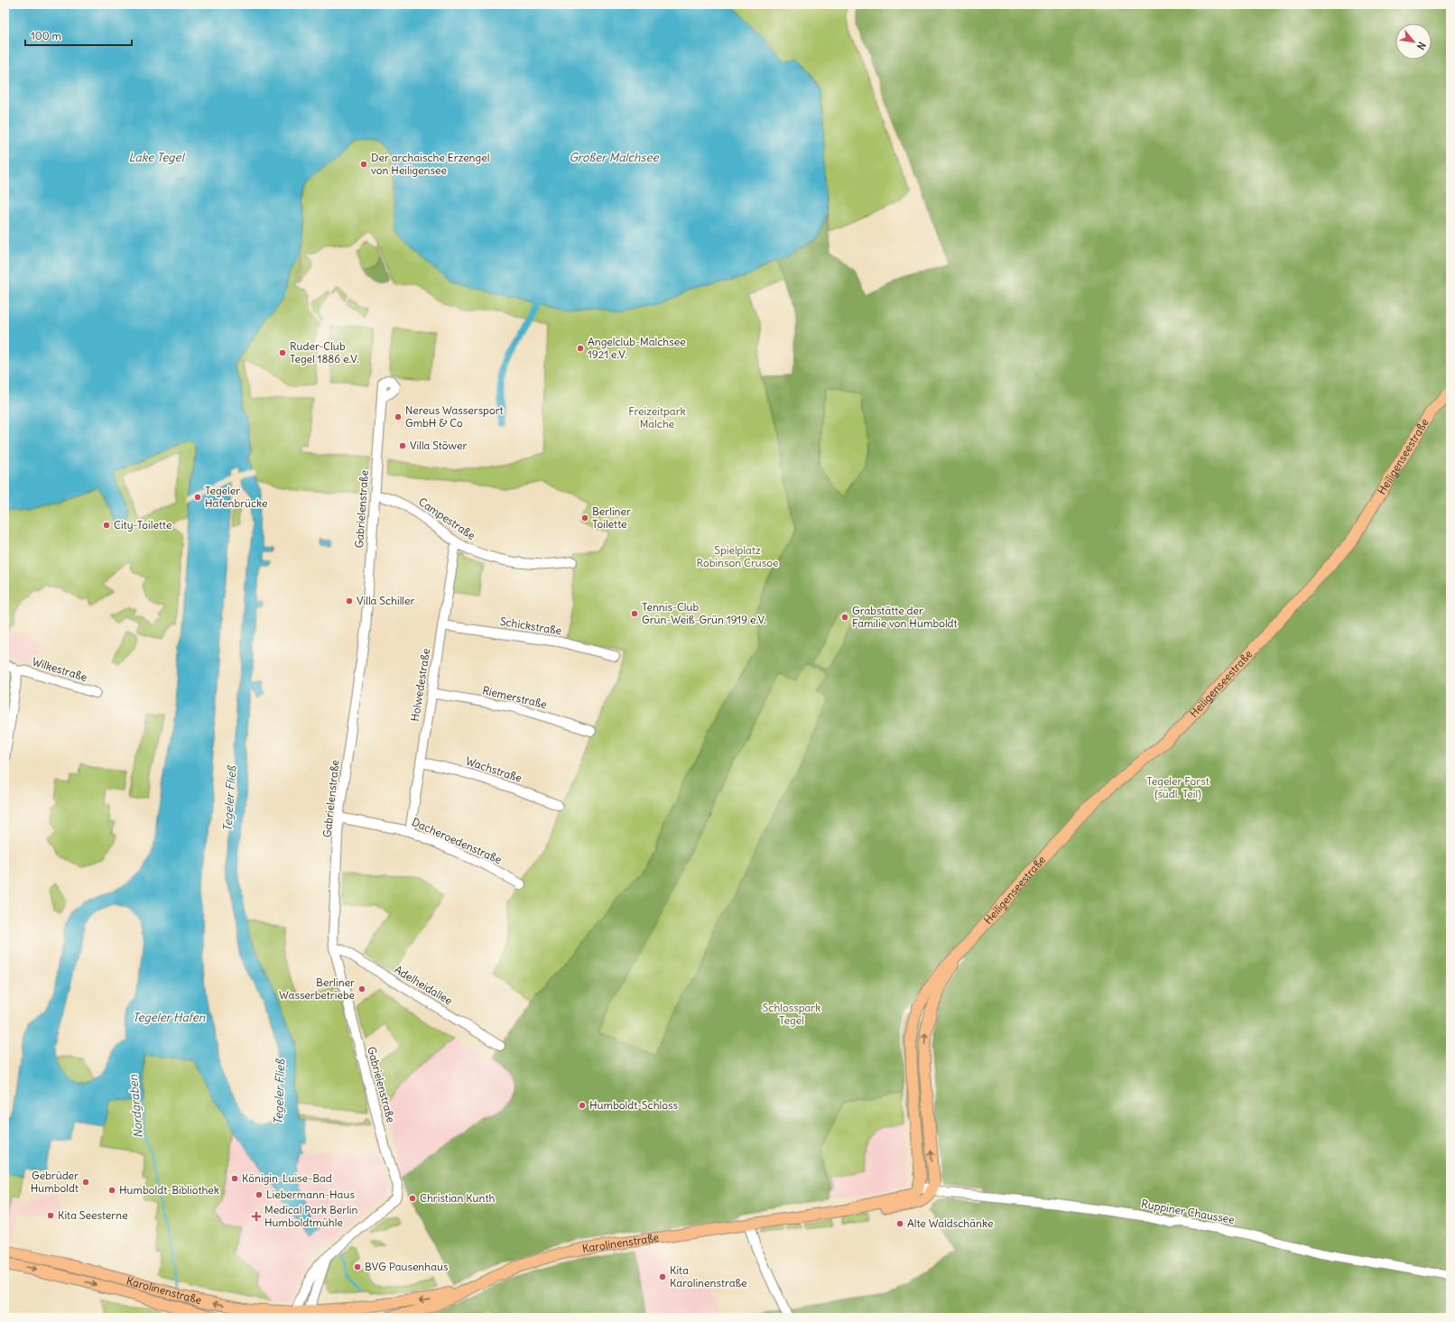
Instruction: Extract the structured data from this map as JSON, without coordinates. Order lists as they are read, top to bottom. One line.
{"streets":{"main road":["Heiligenseestraße","Karolinenstraße"],"street":["Gabrielenstraße","Campestraße","Schickstraße","Wilkestraße","Holwedestraße","Riemerstraße","Wachstraße","Dacheroedenstraße","Adelheidallee","Ruppiner Chaussee"]},"crossings":[["Heiligenseestraße","Ruppiner Chaussee"],["Heiligenseestraße","Karolinenstraße"],["Gabrielenstraße","Campestraße"],["Gabrielenstraße","Dacheroedenstraße"],["Gabrielenstraße","Adelheidallee"],["Campestraße","Holwedestraße"],["Schickstraße","Holwedestraße"],["Holwedestraße","Riemerstraße"],["Holwedestraße","Wachstraße"],["Holwedestraße","Dacheroedenstraße"],["Ruppiner Chaussee","Karolinenstraße"]],"water":["Lake Tegel","Großer Malchsee","Tegeler Fließ","Tegeler Hafen","Nordgraben"],"parks":["Freizeitpark Malche","Spielplatz Robinson Crusoe","Tegeler Forst (südl. Teil)","Schlosspark Tegel"],"places":{"other":["Der archaische Erzengel von Heiligensee","Angelclub-Malchsee 1921 e.V.","Ruder-Club Tegel 1886 e.V.","Nereus Wassersport GmbH & Co","Villa Stöwer","Tegeler Hafenbrücke","Berliner Toilette","City-Toilette","Villa Schiller","Tennis-Club Grün-Weiß-Grün 1919 e.V.","Grabstätte der Familie von Humboldt","Berliner Wasserbetriebe","Humboldt-Schloss","Königin-Luise-Bad","Gebrüder Humboldt","Humboldt-Bibliothek","Liebermann-Haus","Christian Kunth","Kita Seesterne","Alte Waldschänke","BVG Pausenhaus","Kita Karolinenstraße"],"health":["Medical Park Berlin Humboldtmühle"]},"scale_bar":"100 m","north":"bottom right"}
